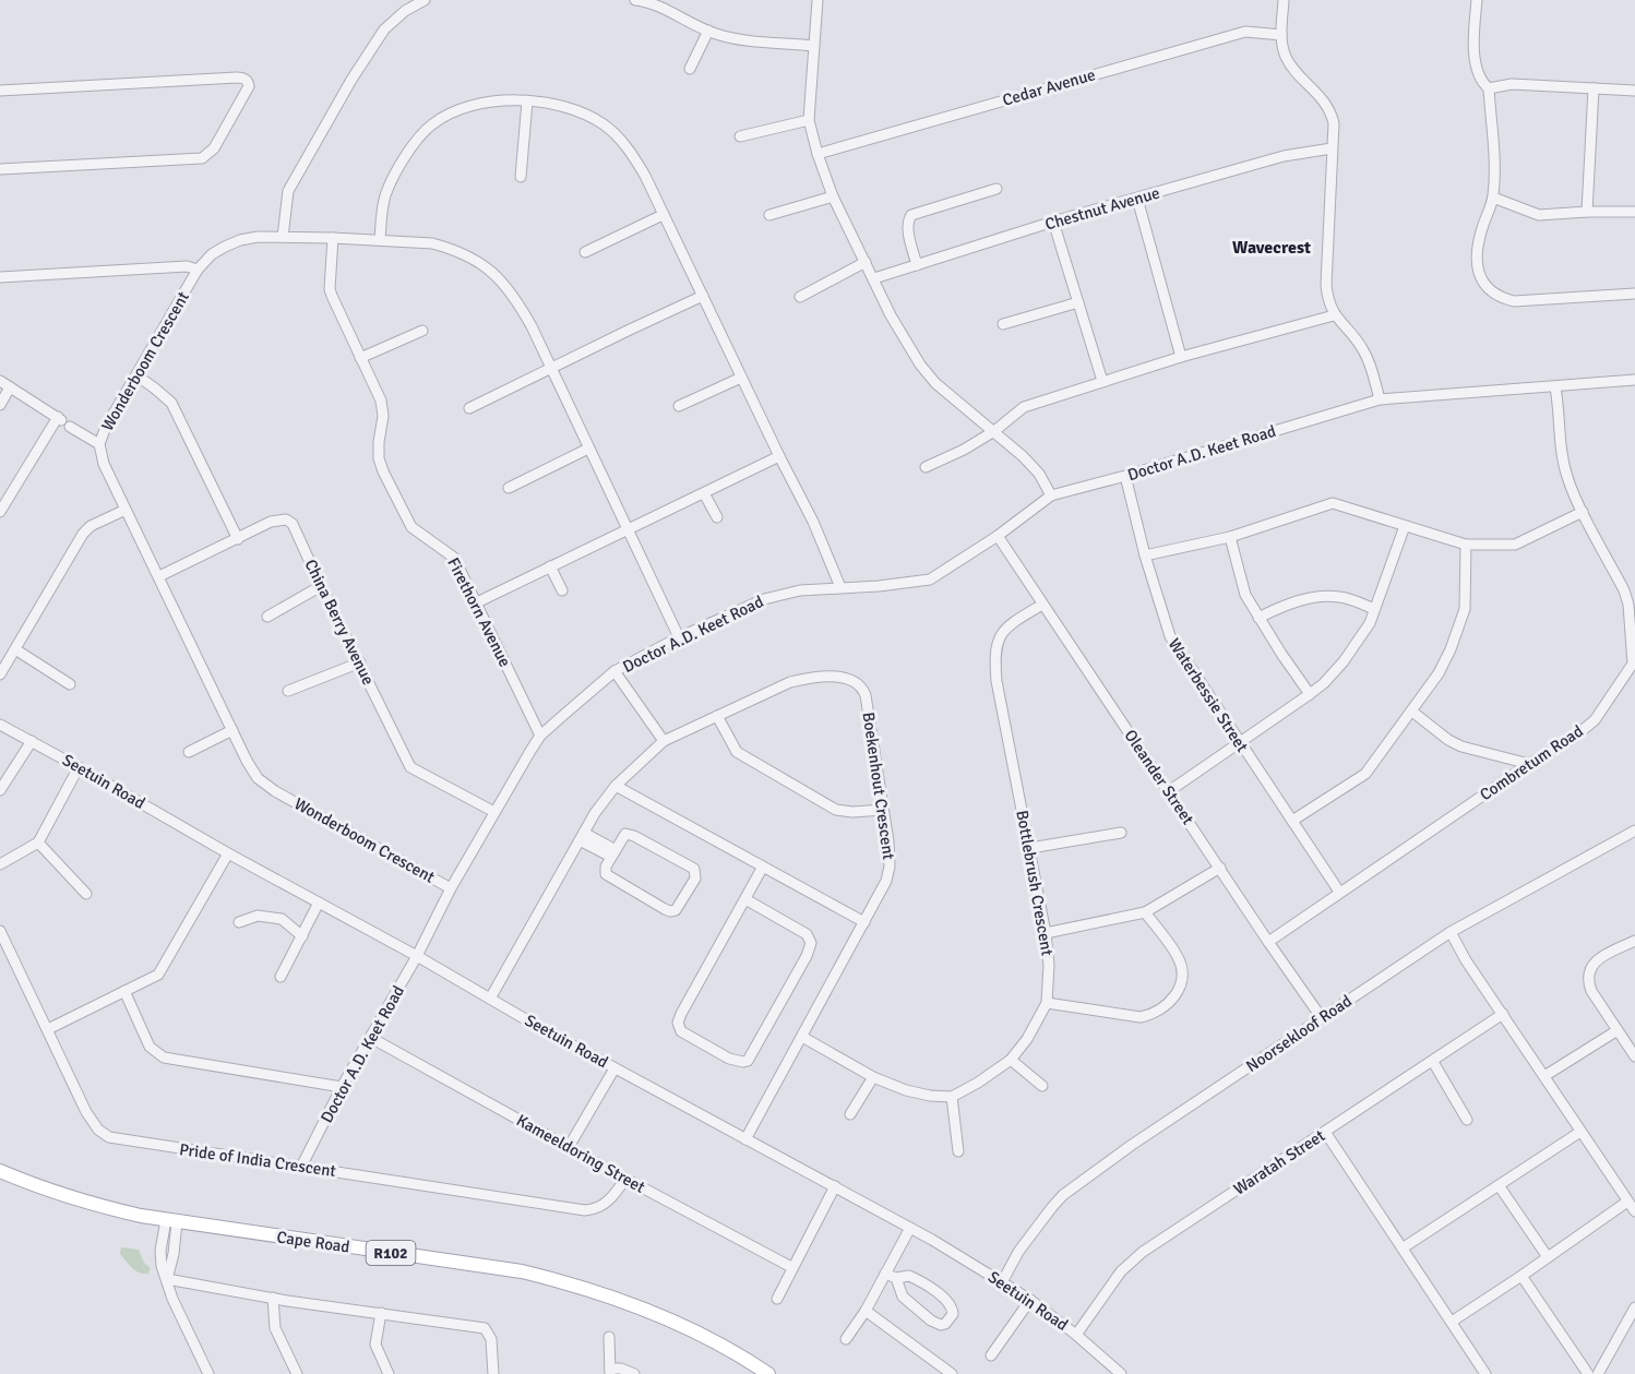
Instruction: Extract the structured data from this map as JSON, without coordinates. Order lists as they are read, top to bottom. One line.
{"streets":{"main road":["Cape Road","R102"],"street":["Cedar Avenue","Chestnut Avenue","Wonderboom Crescent","Doctor A.D. Keet Road","Firethorn Avenue","China Berry Avenue","Waterbessie Street","Combretum Road","Oleander Street","Seetuin Road","Boekenhout Crescent","Bottlebrush Crescent","Noorsekloof Road","Kameeldoring Street","Pride of India Crescent","Waratah Street"]},"crossings":[["Wonderboom Crescent","Doctor A.D. Keet Road"],["Wonderboom Crescent","Firethorn Avenue"],["Wonderboom Crescent","China Berry Avenue"],["Doctor A.D. Keet Road","Firethorn Avenue"],["Doctor A.D. Keet Road","China Berry Avenue"],["Doctor A.D. Keet Road","Waterbessie Street"],["Doctor A.D. Keet Road","Combretum Road"],["Doctor A.D. Keet Road","Oleander Street"],["Doctor A.D. Keet Road","Seetuin Road"],["Doctor A.D. Keet Road","Kameeldoring Street"],["Doctor A.D. Keet Road","Pride of India Crescent"],["Waterbessie Street","Combretum Road"],["Combretum Road","Oleander Street"],["Oleander Street","Bottlebrush Crescent"],["Oleander Street","Noorsekloof Road"],["Seetuin Road","Boekenhout Crescent"],["Seetuin Road","Noorsekloof Road"],["Seetuin Road","Waratah Street"],["Kameeldoring Street","Pride of India Crescent"]],"districts":["Wavecrest"]}
